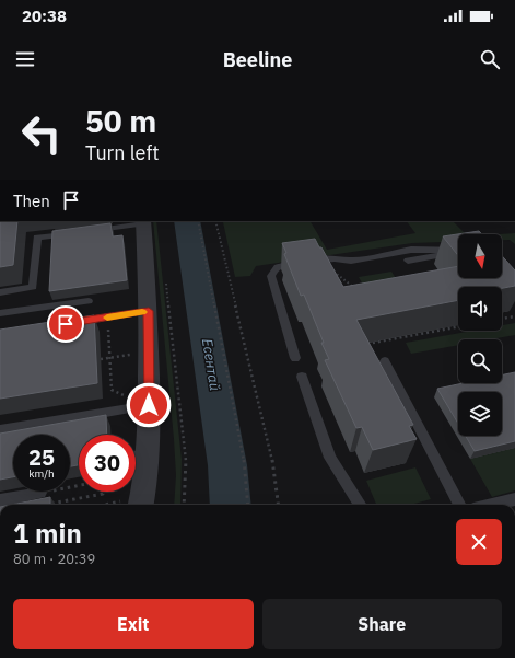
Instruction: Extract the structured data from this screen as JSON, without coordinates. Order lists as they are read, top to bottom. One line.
{"water":["Есентай"],"north":"bottom","page":{"status":"20:38","header":"Beeline","turn":["50 m","Turn left"],"then":"Then","speed":"25 km/h","limit":"30","heading":["1 min","80 m · 20:39"],"buttons":["Exit","Share"]}}
